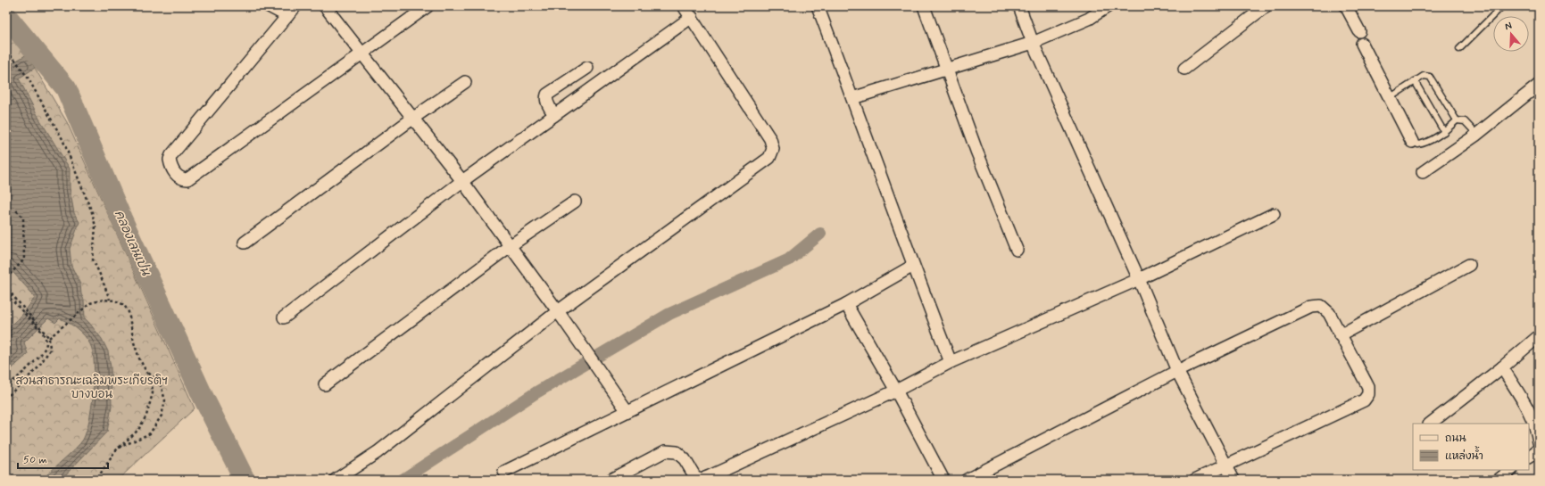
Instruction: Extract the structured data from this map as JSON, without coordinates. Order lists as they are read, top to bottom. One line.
{"water":["คลองเลนเปน"],"parks":["สวนสาธารณะเฉลิมพระเกียรติฯ บางบอน"],"legend":["ถนน","แหล่งน้ำ"],"scale_bar":"50 m","north":"top"}
